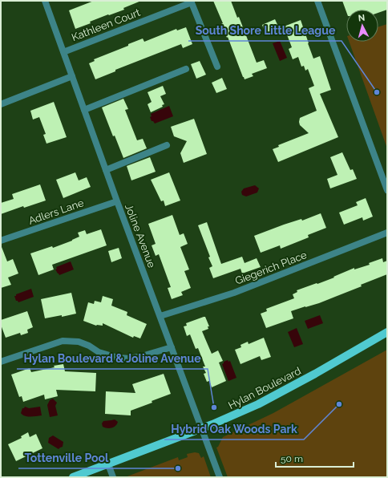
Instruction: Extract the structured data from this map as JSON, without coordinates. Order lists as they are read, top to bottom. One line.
{"streets":{"main road":["Hylan Boulevard"],"street":["Kathleen Court","Adlers Lane","Joline Avenue","Giegerich Place"]},"crossings":[["Kathleen Court","Joline Avenue"],["Adlers Lane","Joline Avenue"],["Joline Avenue","Giegerich Place"],["Joline Avenue","Hylan Boulevard"]],"places":["South Shore Little League","Hybrid Oak Woods Park","Hylan Boulevard & Joline Avenue","Tottenville Pool"],"scale_bar":"50 m","north":"top"}
